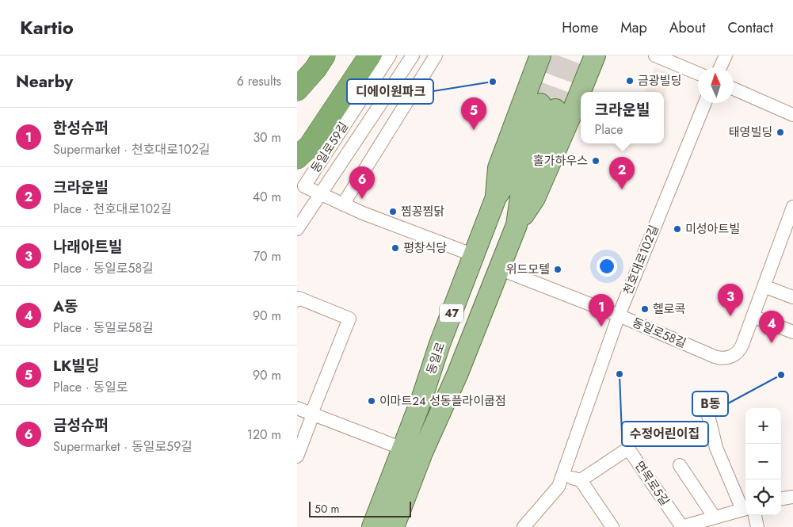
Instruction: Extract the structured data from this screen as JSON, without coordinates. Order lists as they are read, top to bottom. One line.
{"streets":{"main road":["47","동일로"],"street":["동일로59길","천호대로102길","동일로58길","면목로5길"]},"crossings":[["동일로59길","동일로"],["천호대로102길","동일로58길"],["동일로58길","동일로"]],"places":["금광빌딩","디에이원파크","태영빌딩","홀가하우스","찜꽁찜닭","미성아트빌","평창식당","위드모텔","헬로콕","수정어린이집","B동","이마트24 성동플라이쿱점"],"scale_bar":"50 m","north":"top","page":{"header":"Kartio","nav":["Home","Map","About","Contact"],"heading":["Nearby","6 results"],"popup":["크라운빌","Place"],"pins":["5","2","6","3","1","4"],"list":[{"mark":"1","name":"한성슈퍼","note":"Supermarket · 천호대로102길","value":"30 m"},{"mark":"2","name":"크라운빌","note":"Place · 천호대로102길","value":"40 m"},{"mark":"3","name":"나래아트빌","note":"Place · 동일로58길","value":"70 m"},{"mark":"4","name":"A동","note":"Place · 동일로58길","value":"90 m"},{"mark":"5","name":"LK빌딩","note":"Place · 동일로","value":"90 m"},{"mark":"6","name":"금성슈퍼","note":"Supermarket · 동일로59길","value":"120 m"}],"map_buttons":["+","−"],"scale":"50 m"}}
